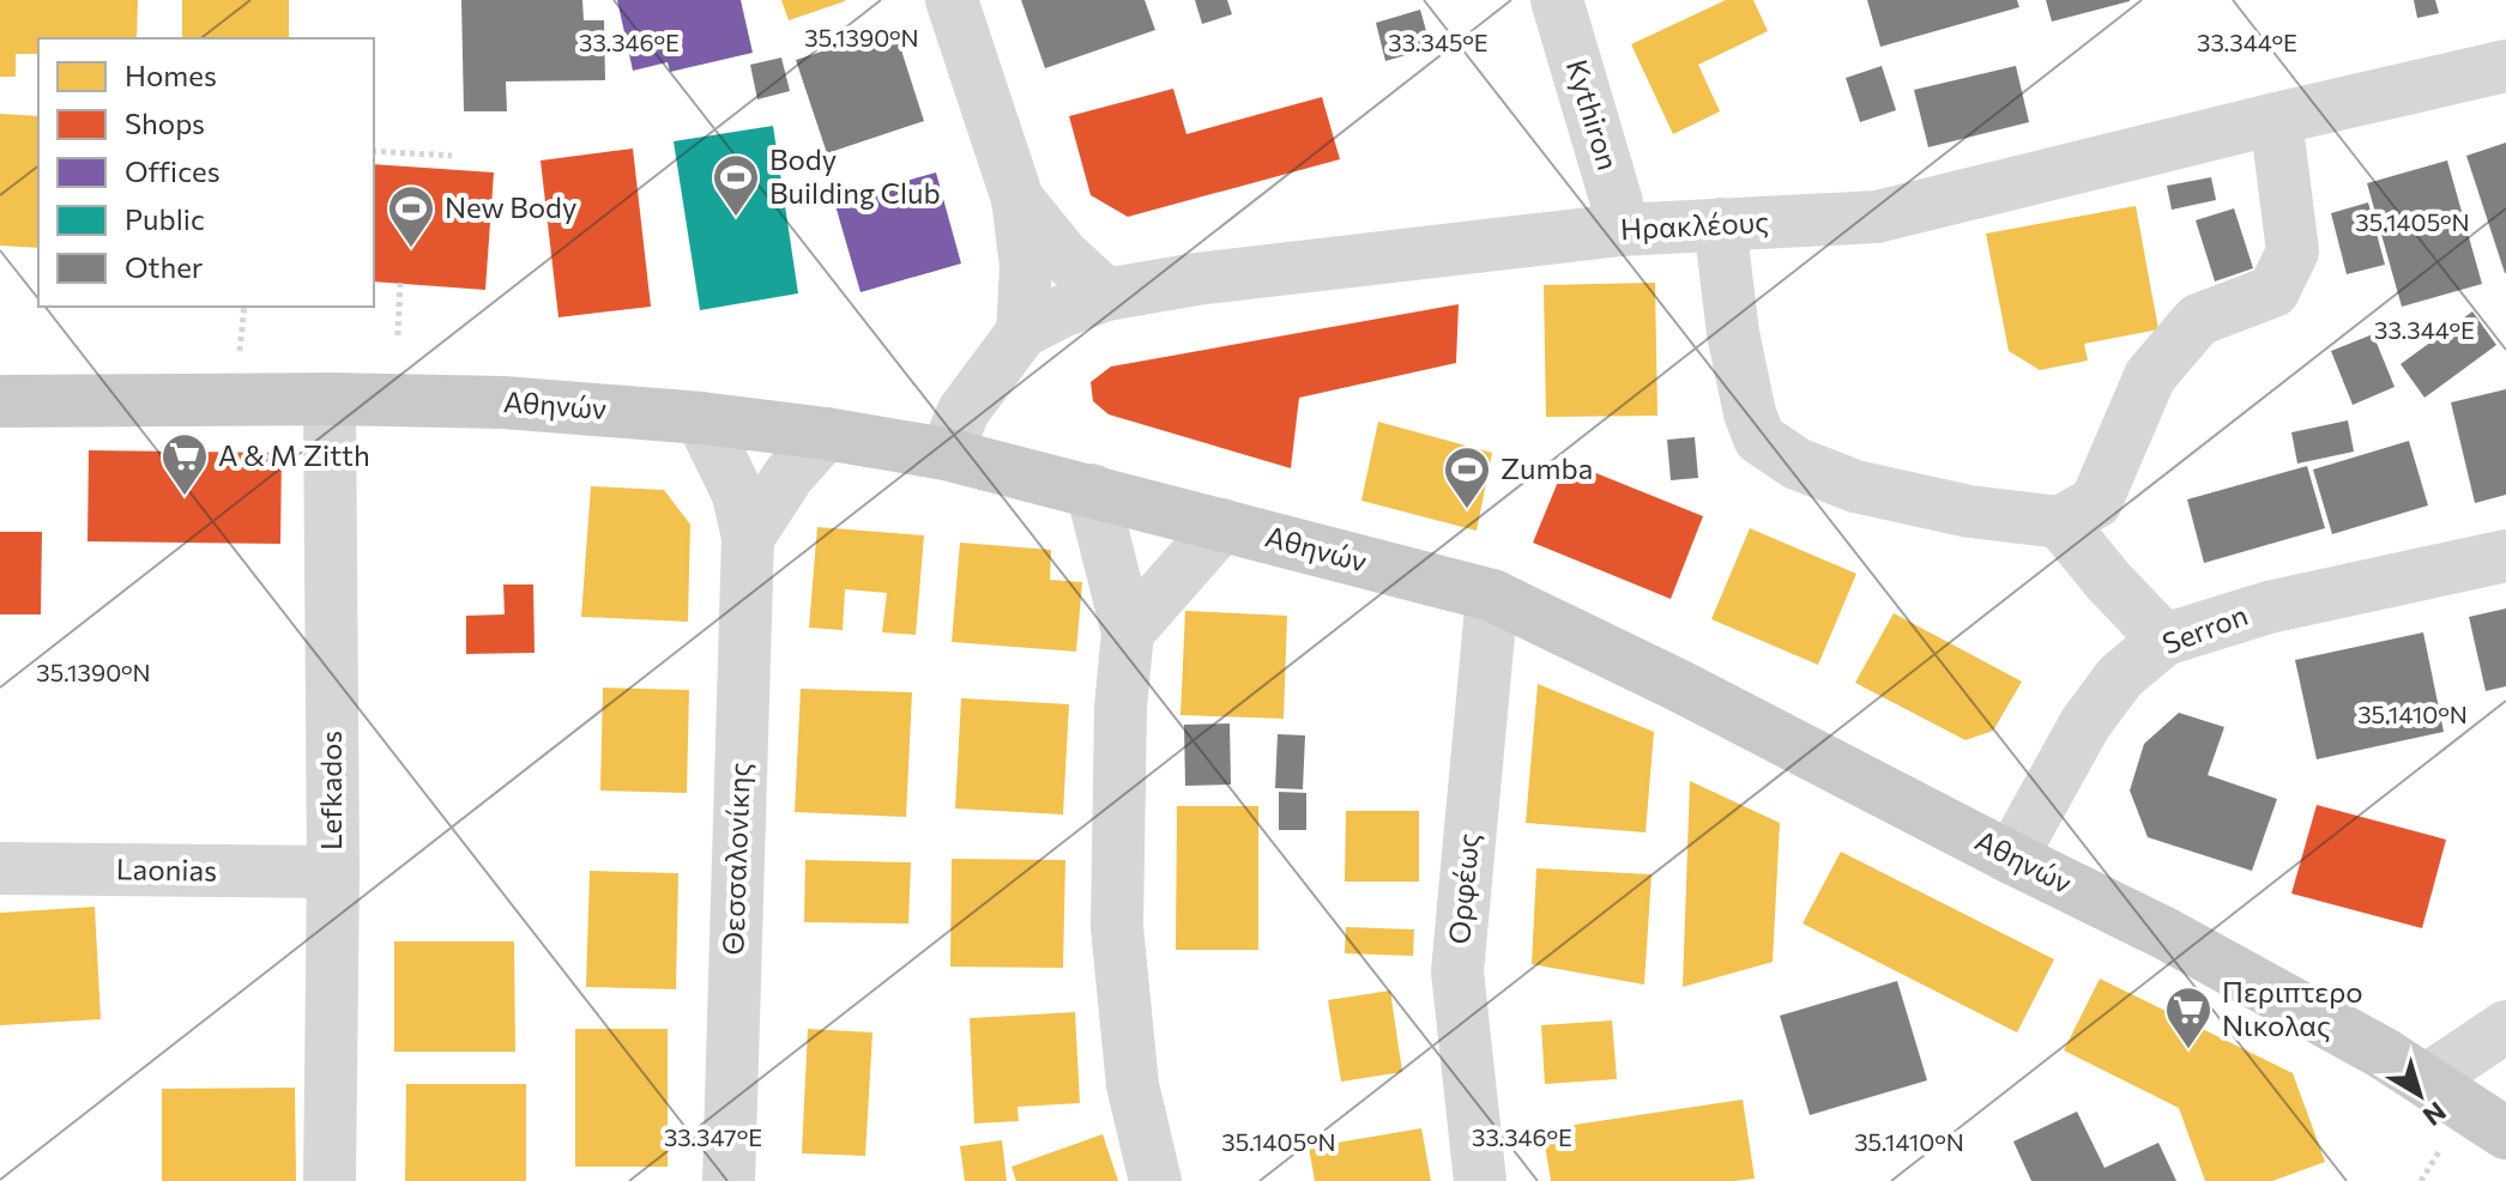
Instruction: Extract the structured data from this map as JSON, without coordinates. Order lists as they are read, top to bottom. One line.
{"streets":{"main road":["Αθηνών"],"street":["Kythiron","Ηρακλέους","Serron","Lefkados","Θεσσαλονίκης","Laonias","Ορφέως"]},"crossings":[["Kythiron","Ηρακλέους"],["Ηρακλέους","Αθηνών"],["Αθηνών","Serron"],["Αθηνών","Lefkados"],["Αθηνών","Θεσσαλονίκης"],["Αθηνών","Ορφέως"],["Lefkados","Laonias"]],"places":{"sports":["Body Building Club","New Body","Zumba"],"supermarket":["A & M Zitth","Περιπτερο Νικολας"]},"legend":["Homes","Shops","Offices","Public","Other"],"north":"bottom right","coordinates":["35.1390°N","33.346°E","33.345°E","33.344°E","35.1405°N","35.1410°N","33.347°E"]}
